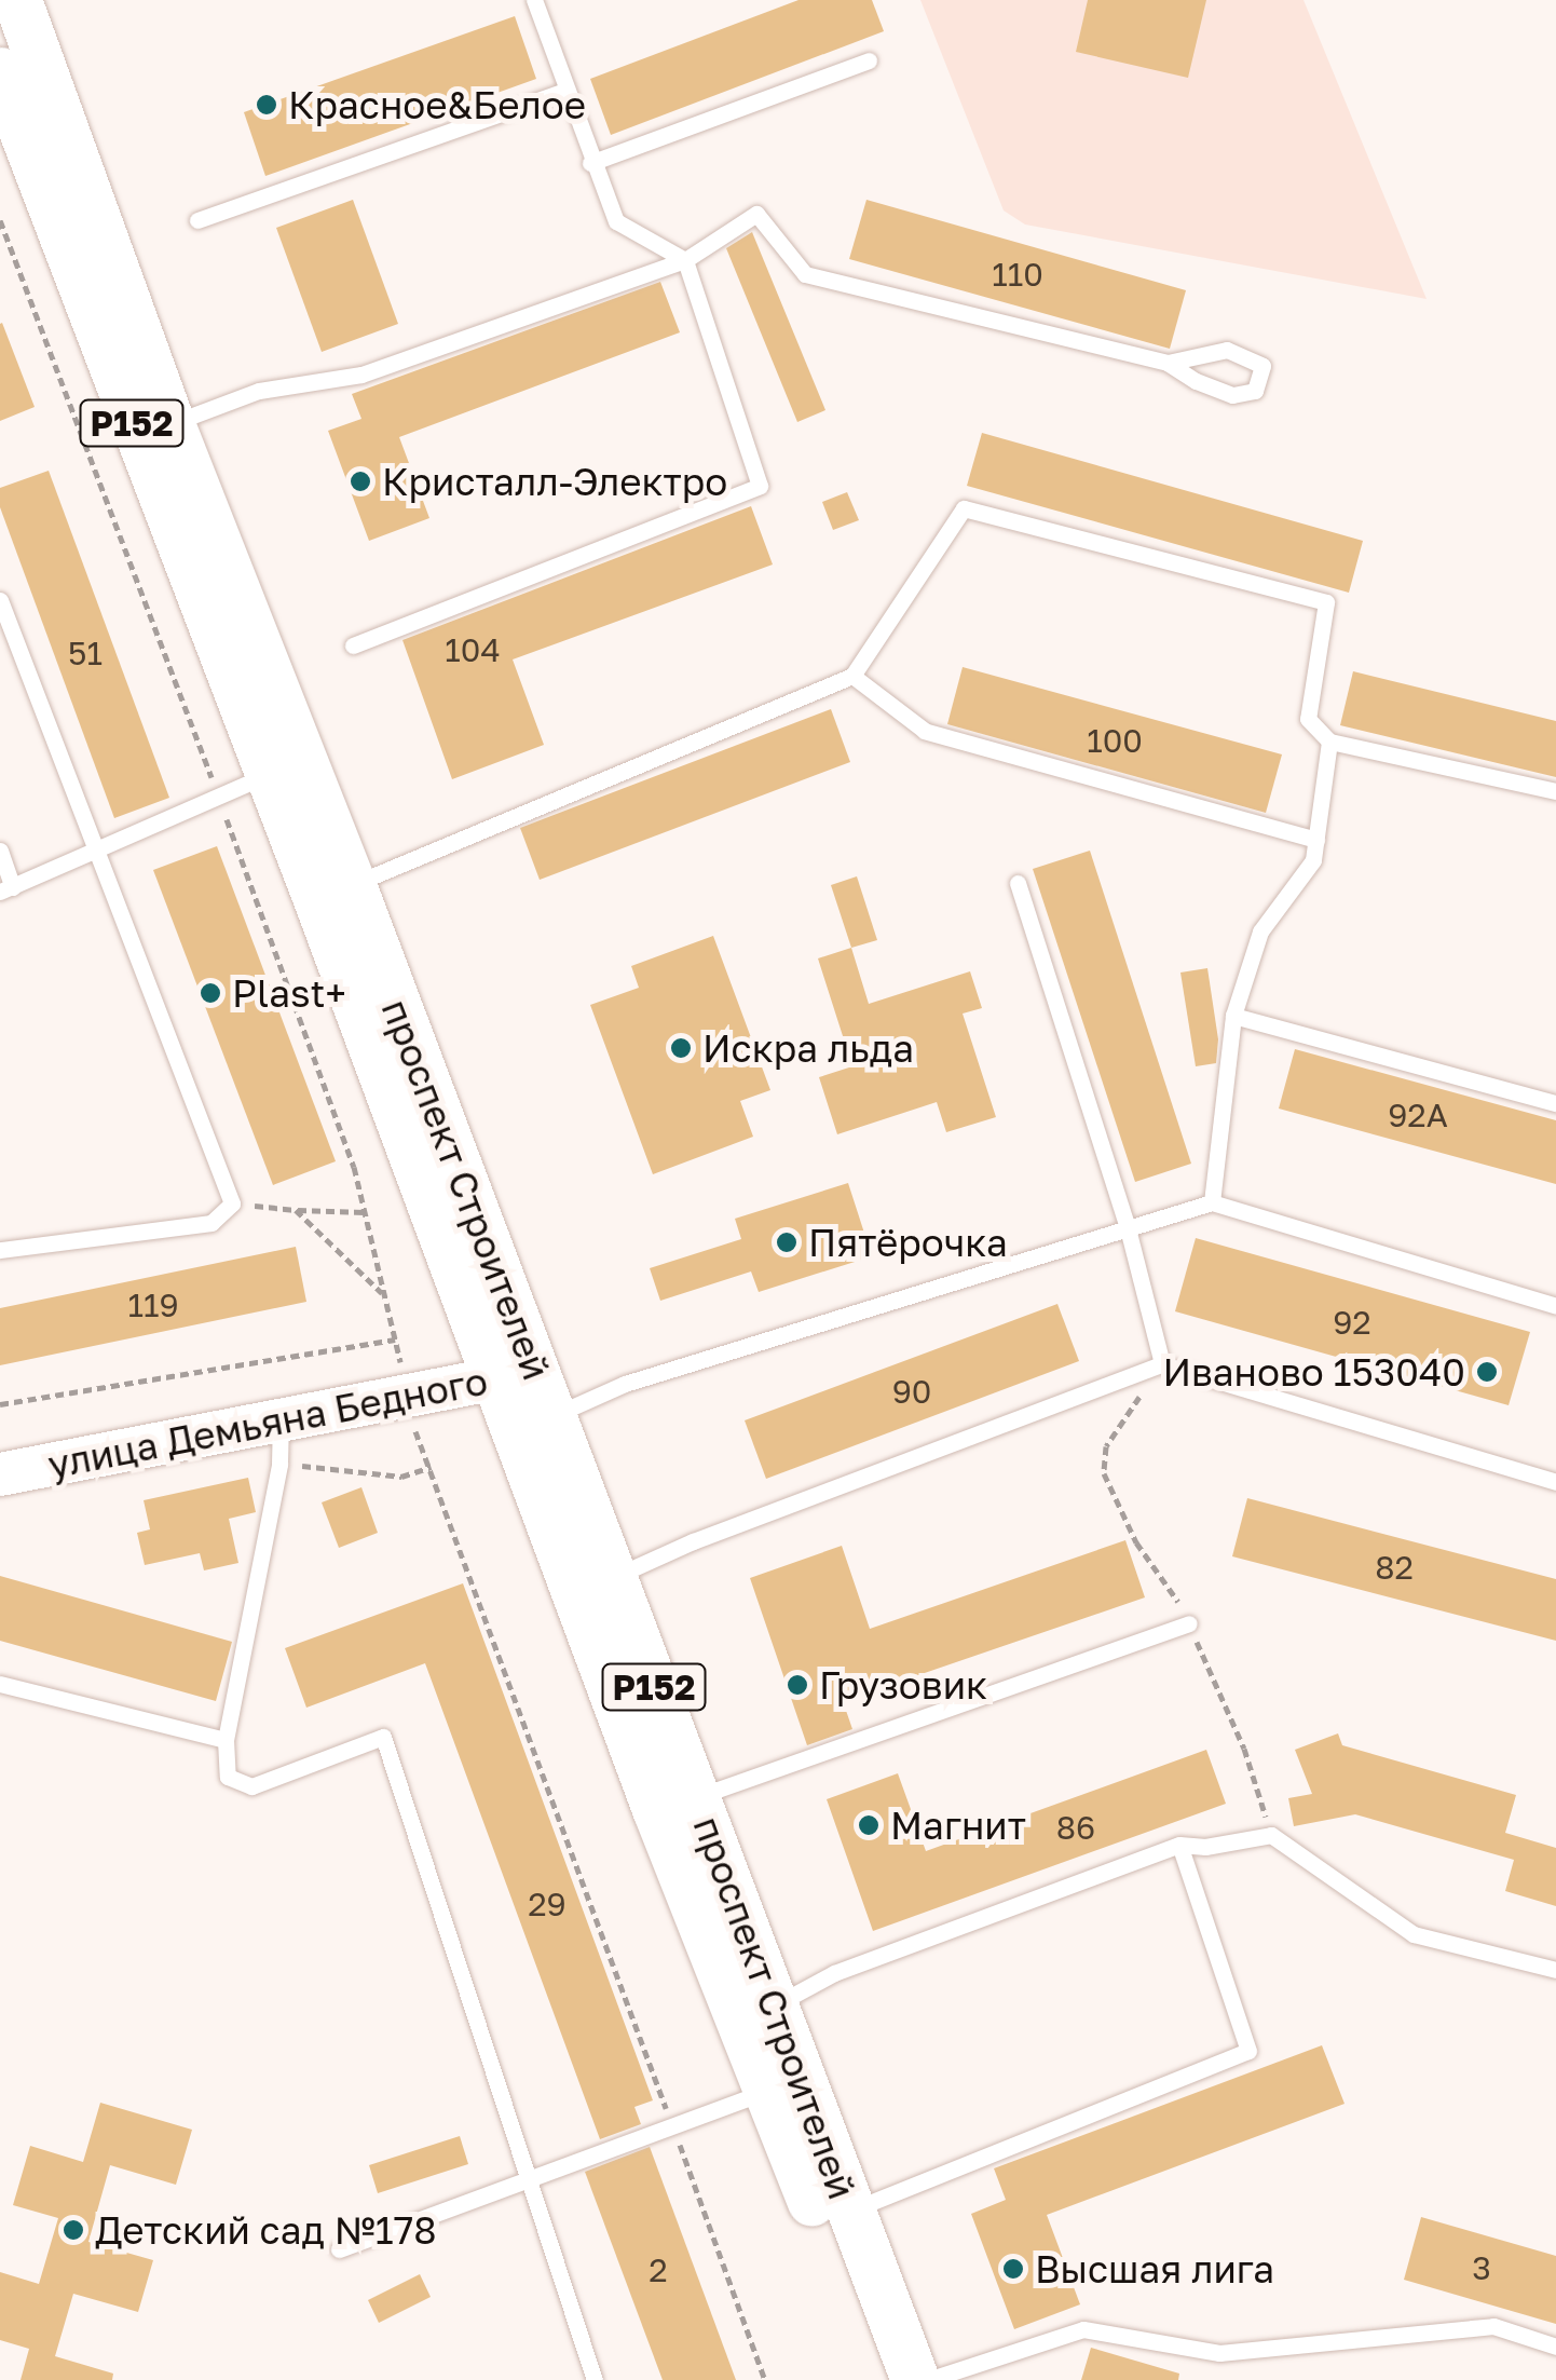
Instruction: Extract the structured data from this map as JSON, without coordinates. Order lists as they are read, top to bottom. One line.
{"streets":{"main road":["Р152","проспект Строителей"],"street":["улица Демьяна Бедного"]},"crossings":[["проспект Строителей","улица Демьяна Бедного"]],"places":["Красное&Белое","Кристалл-Электро","Plast+","Искра льда","Пятёрочка","Иваново 153040","Грузовик","Магнит","Детский сад №178","Высшая лига"],"house_numbers":["110","104","51","100","92А","119","92","90","82","86","29","3","2"]}
